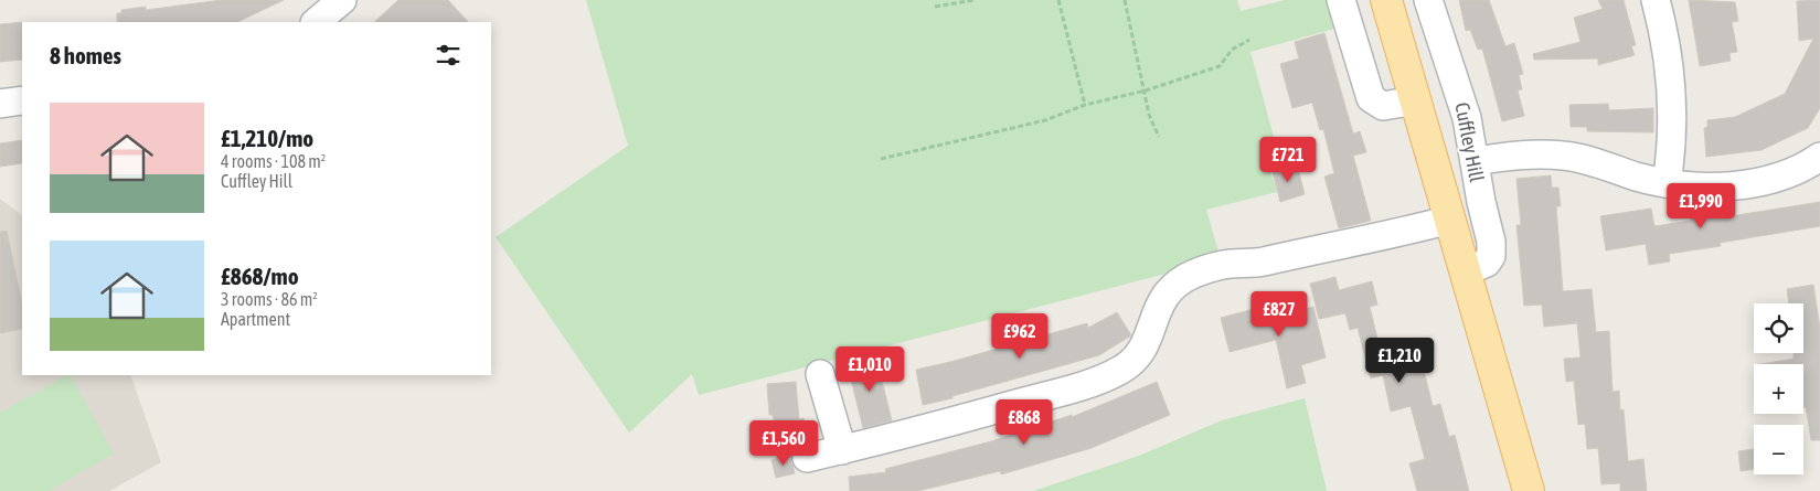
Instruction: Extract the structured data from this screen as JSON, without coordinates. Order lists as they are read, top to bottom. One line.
{"streets":{"main road":["Cuffley Hill"]},"page":{"heading":"8 homes","list":[{"name":"£1,210/mo","note":"4 rooms · 108 m² · Cuffley Hill"},{"name":"£868/mo","note":"3 rooms · 86 m² · Apartment"}],"price":["£721","£1,990","£827","£962","£1,210","£1,010","£868","£1,560"],"map_buttons":["+","−"]}}
